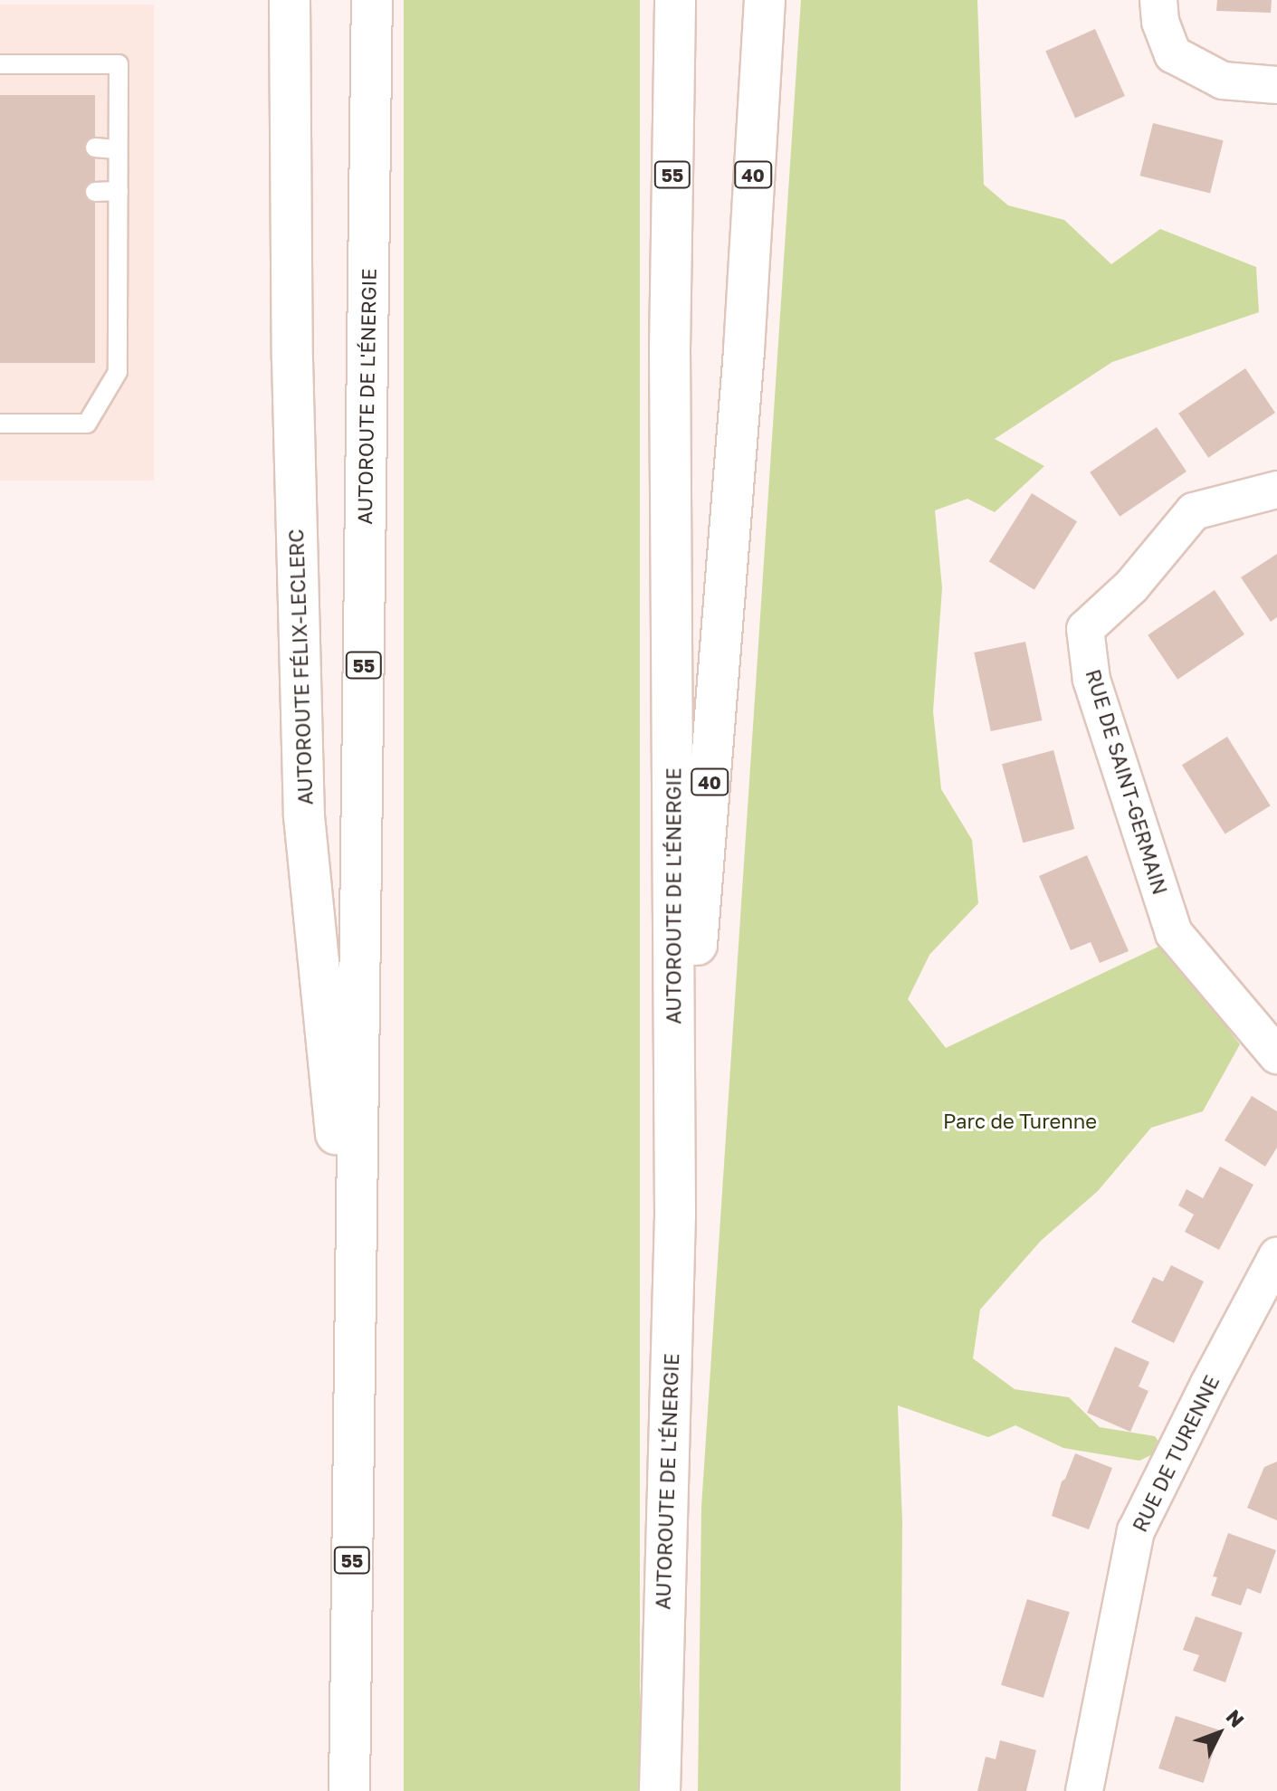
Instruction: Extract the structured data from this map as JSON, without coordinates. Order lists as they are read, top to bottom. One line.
{"streets":{"highway":["55","40","AUTOROUTE DE L'ÉNERGIE","AUTOROUTE FÉLIX-LECLERC"],"street":["RUE DE SAINT-GERMAIN","RUE DE TURENNE"]},"crossings":[["40","AUTOROUTE DE L'ÉNERGIE"],["AUTOROUTE DE L'ÉNERGIE","AUTOROUTE FÉLIX-LECLERC"]],"parks":["Parc de Turenne"],"north":"top right"}
